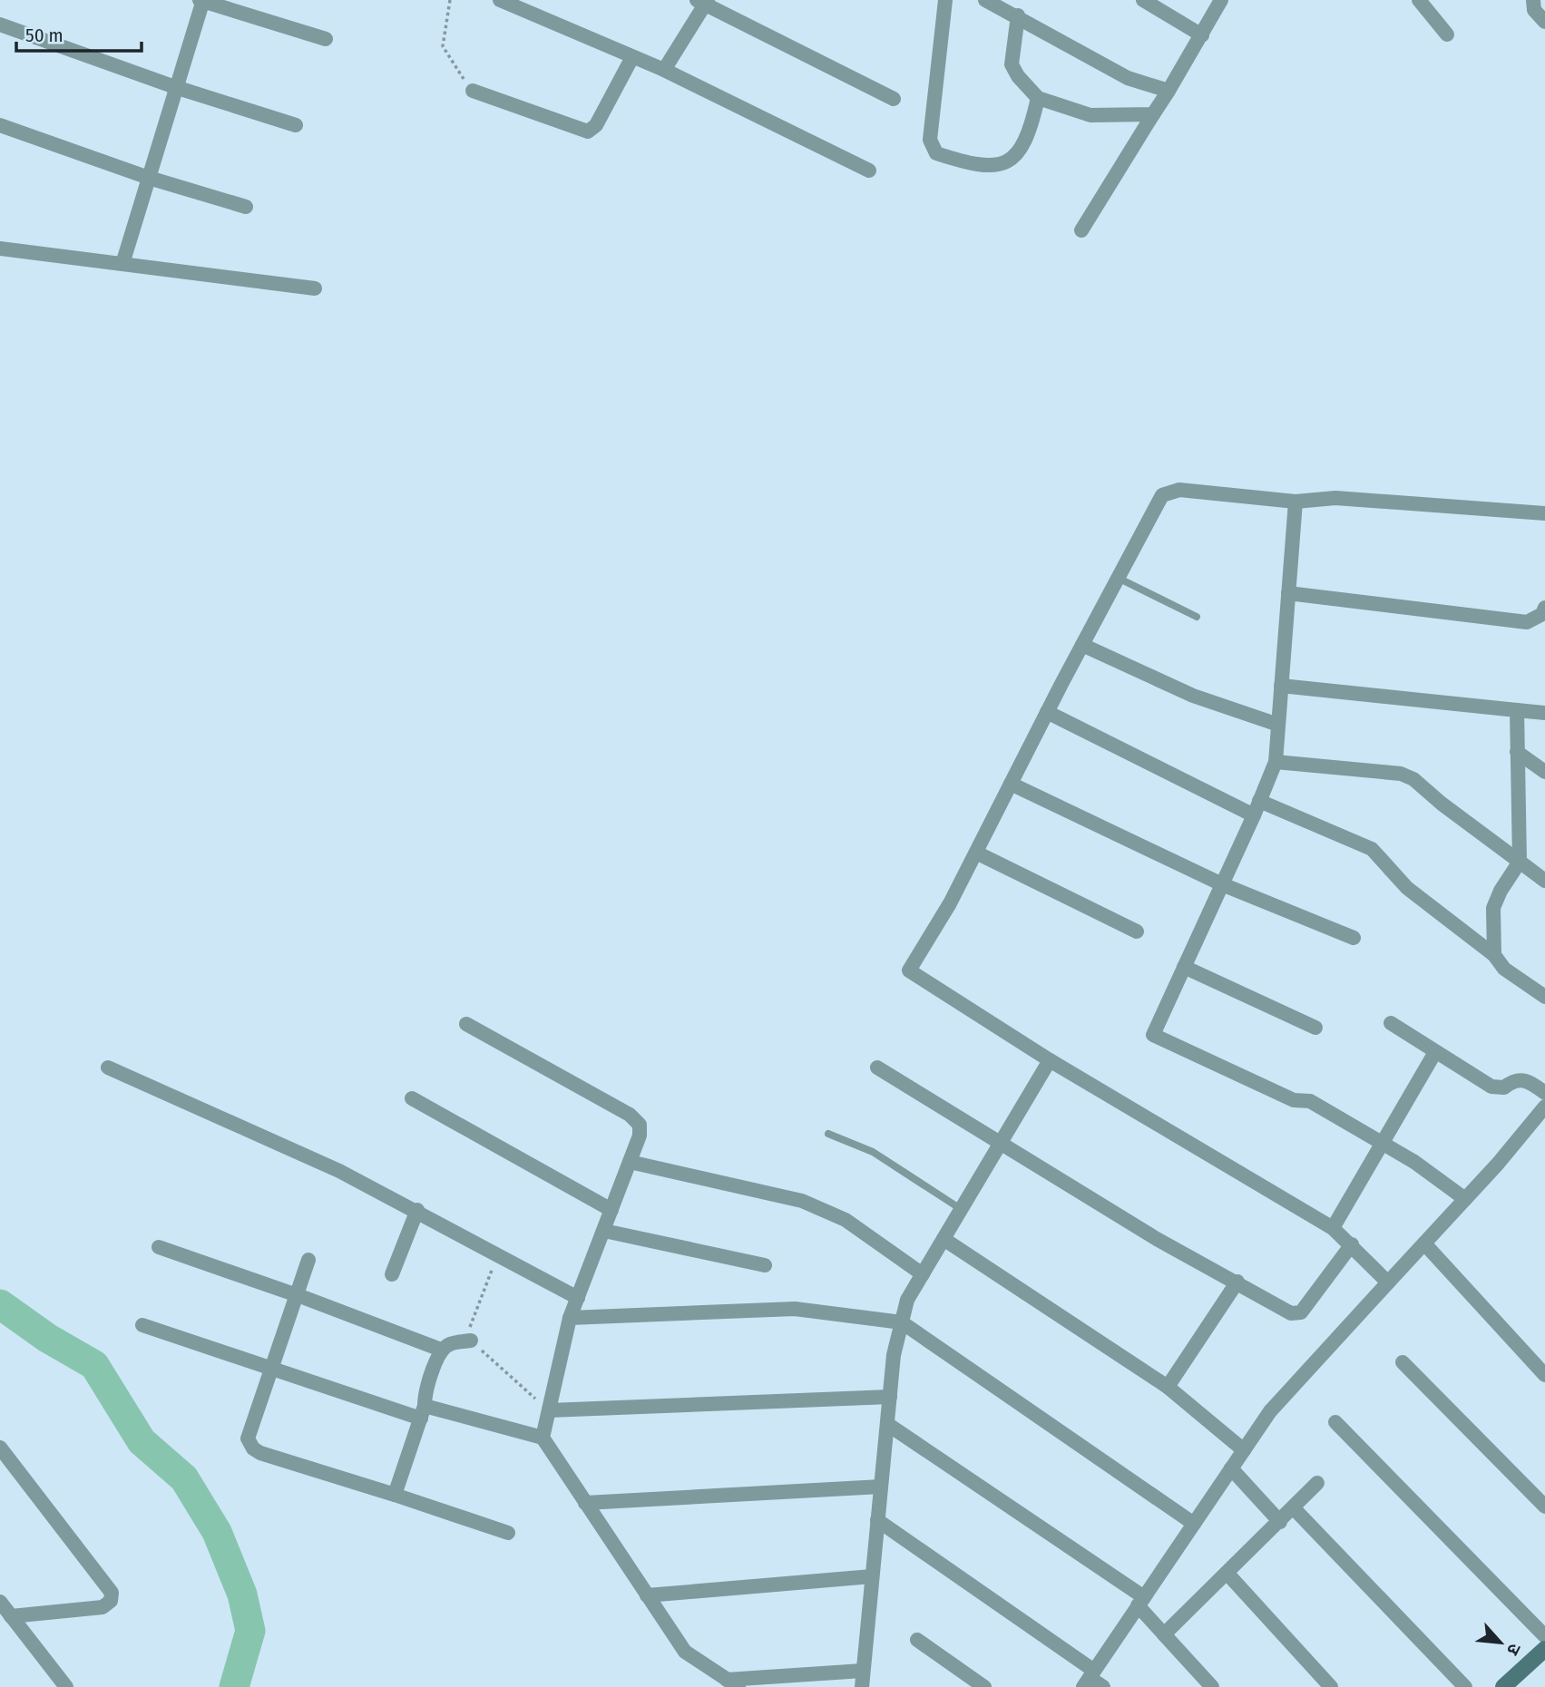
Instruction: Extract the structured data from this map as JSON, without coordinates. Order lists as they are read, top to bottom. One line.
{"scale_bar":"50 m","north":"bottom right"}
